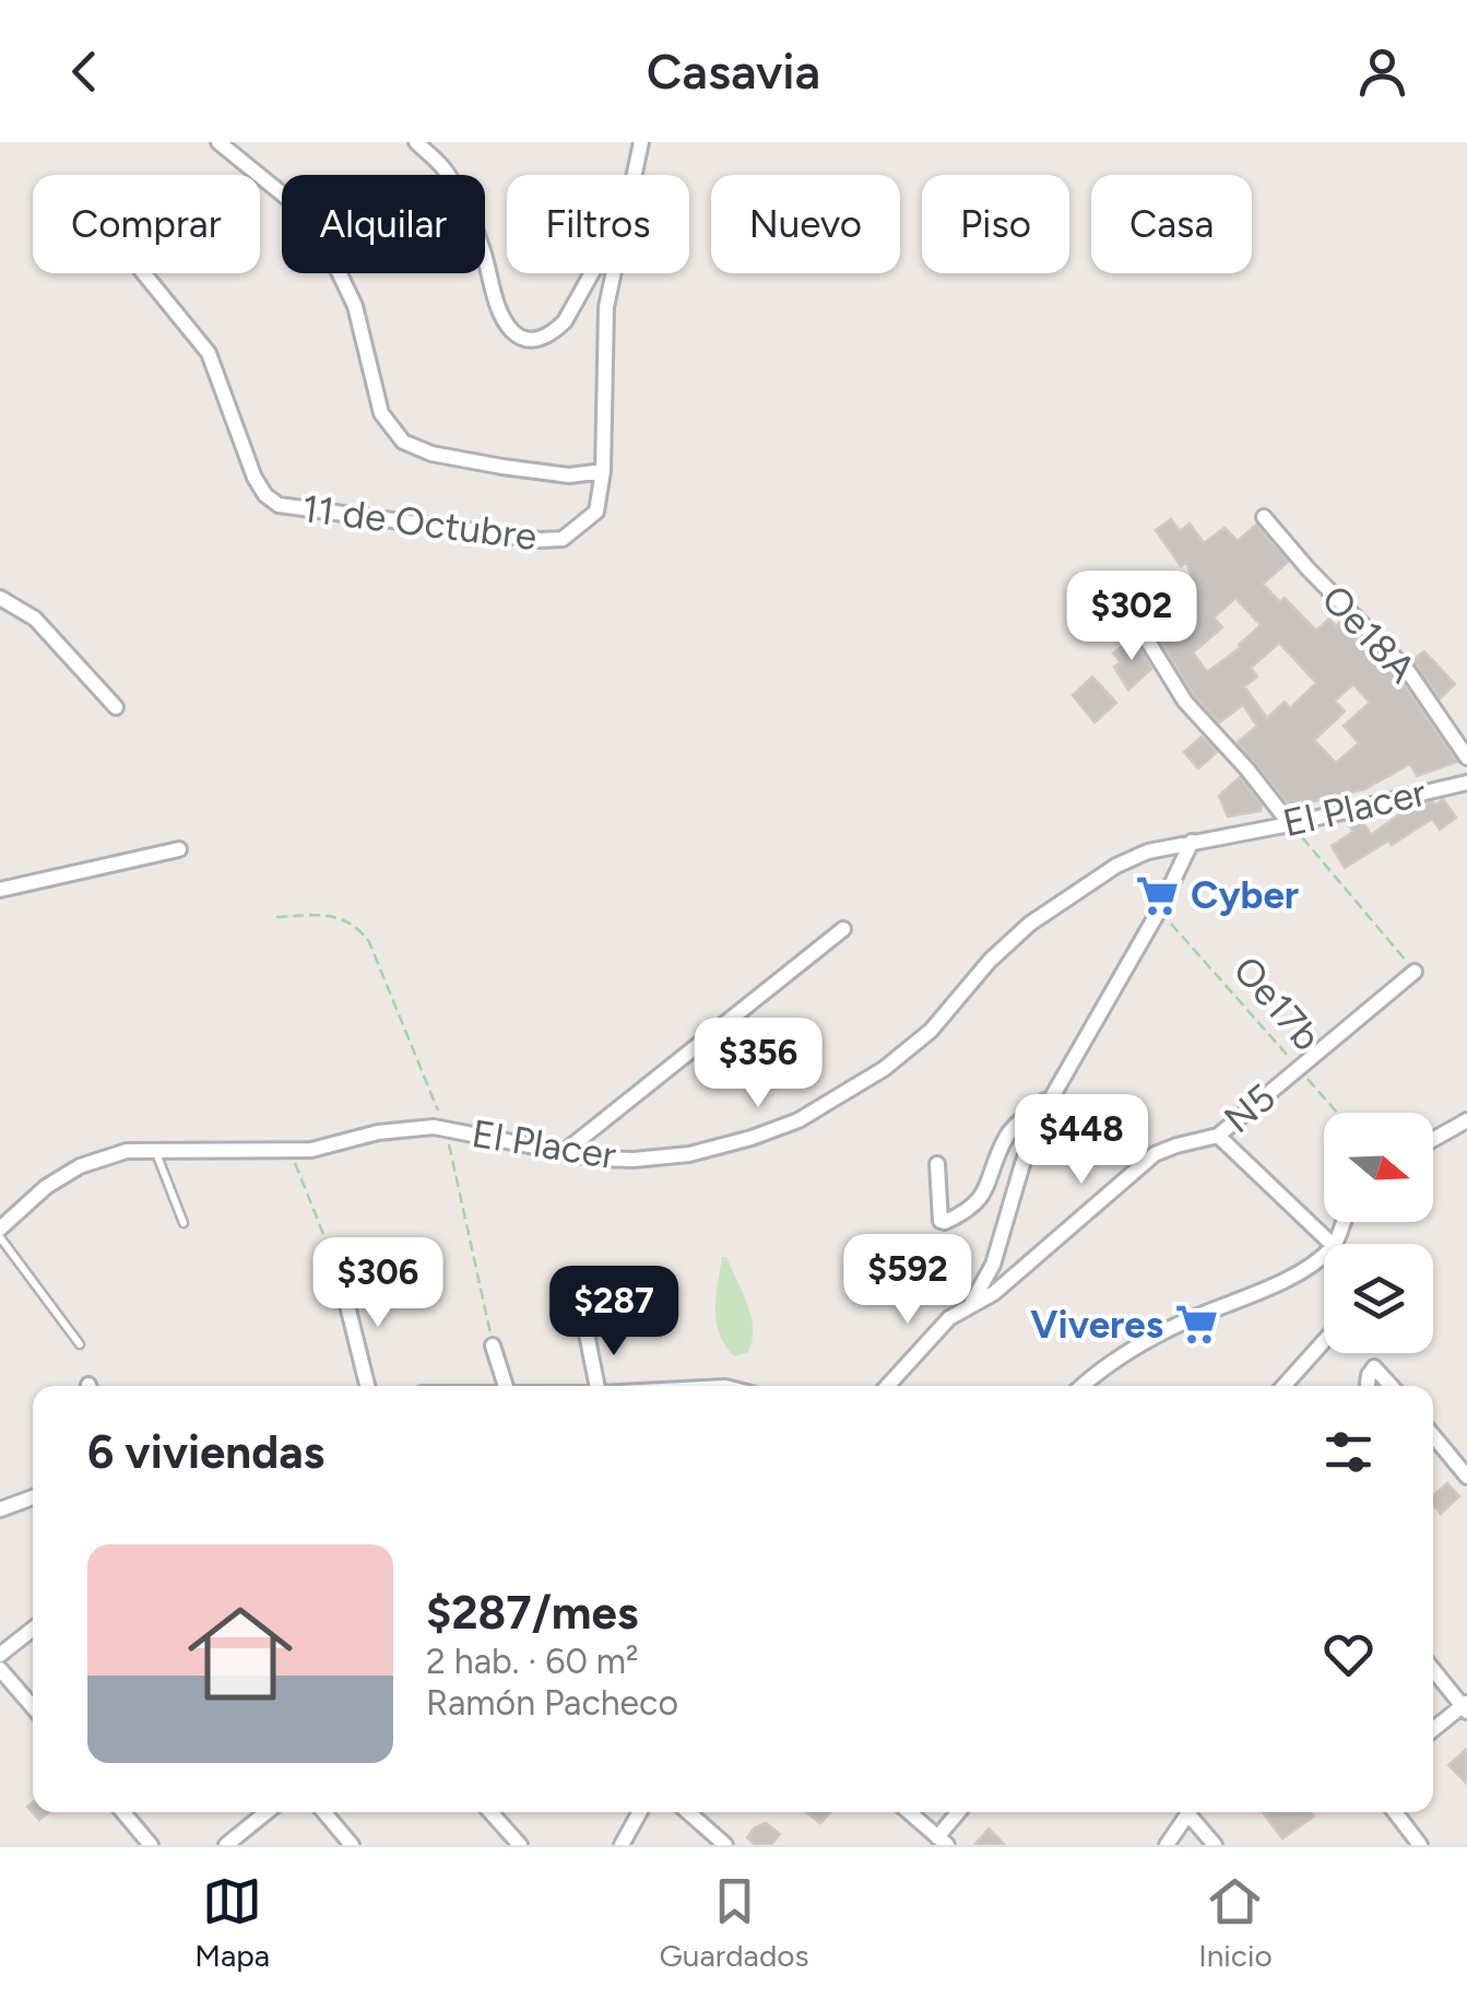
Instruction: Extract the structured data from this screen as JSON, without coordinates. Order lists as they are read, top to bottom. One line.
{"streets":{"street":["11 de Octubre","Oe18A","El Placer","N5"],"path":["Oe17b"]},"crossings":[["Oe17b","N5"]],"places":{"supermarket":["Cyber","Viveres"]},"north":"right","page":{"header":"Casavia","chip":["Comprar","Alquilar","Filtros","Nuevo","Piso","Casa"],"price":["$302","$356","$448","$592","$306","$287"],"heading":"6 viviendas","list":[{"name":"$287/mes","note":"2 hab. · 60 m² · Ramón Pacheco"}],"tabs":["Mapa","Guardados","Inicio"]}}
